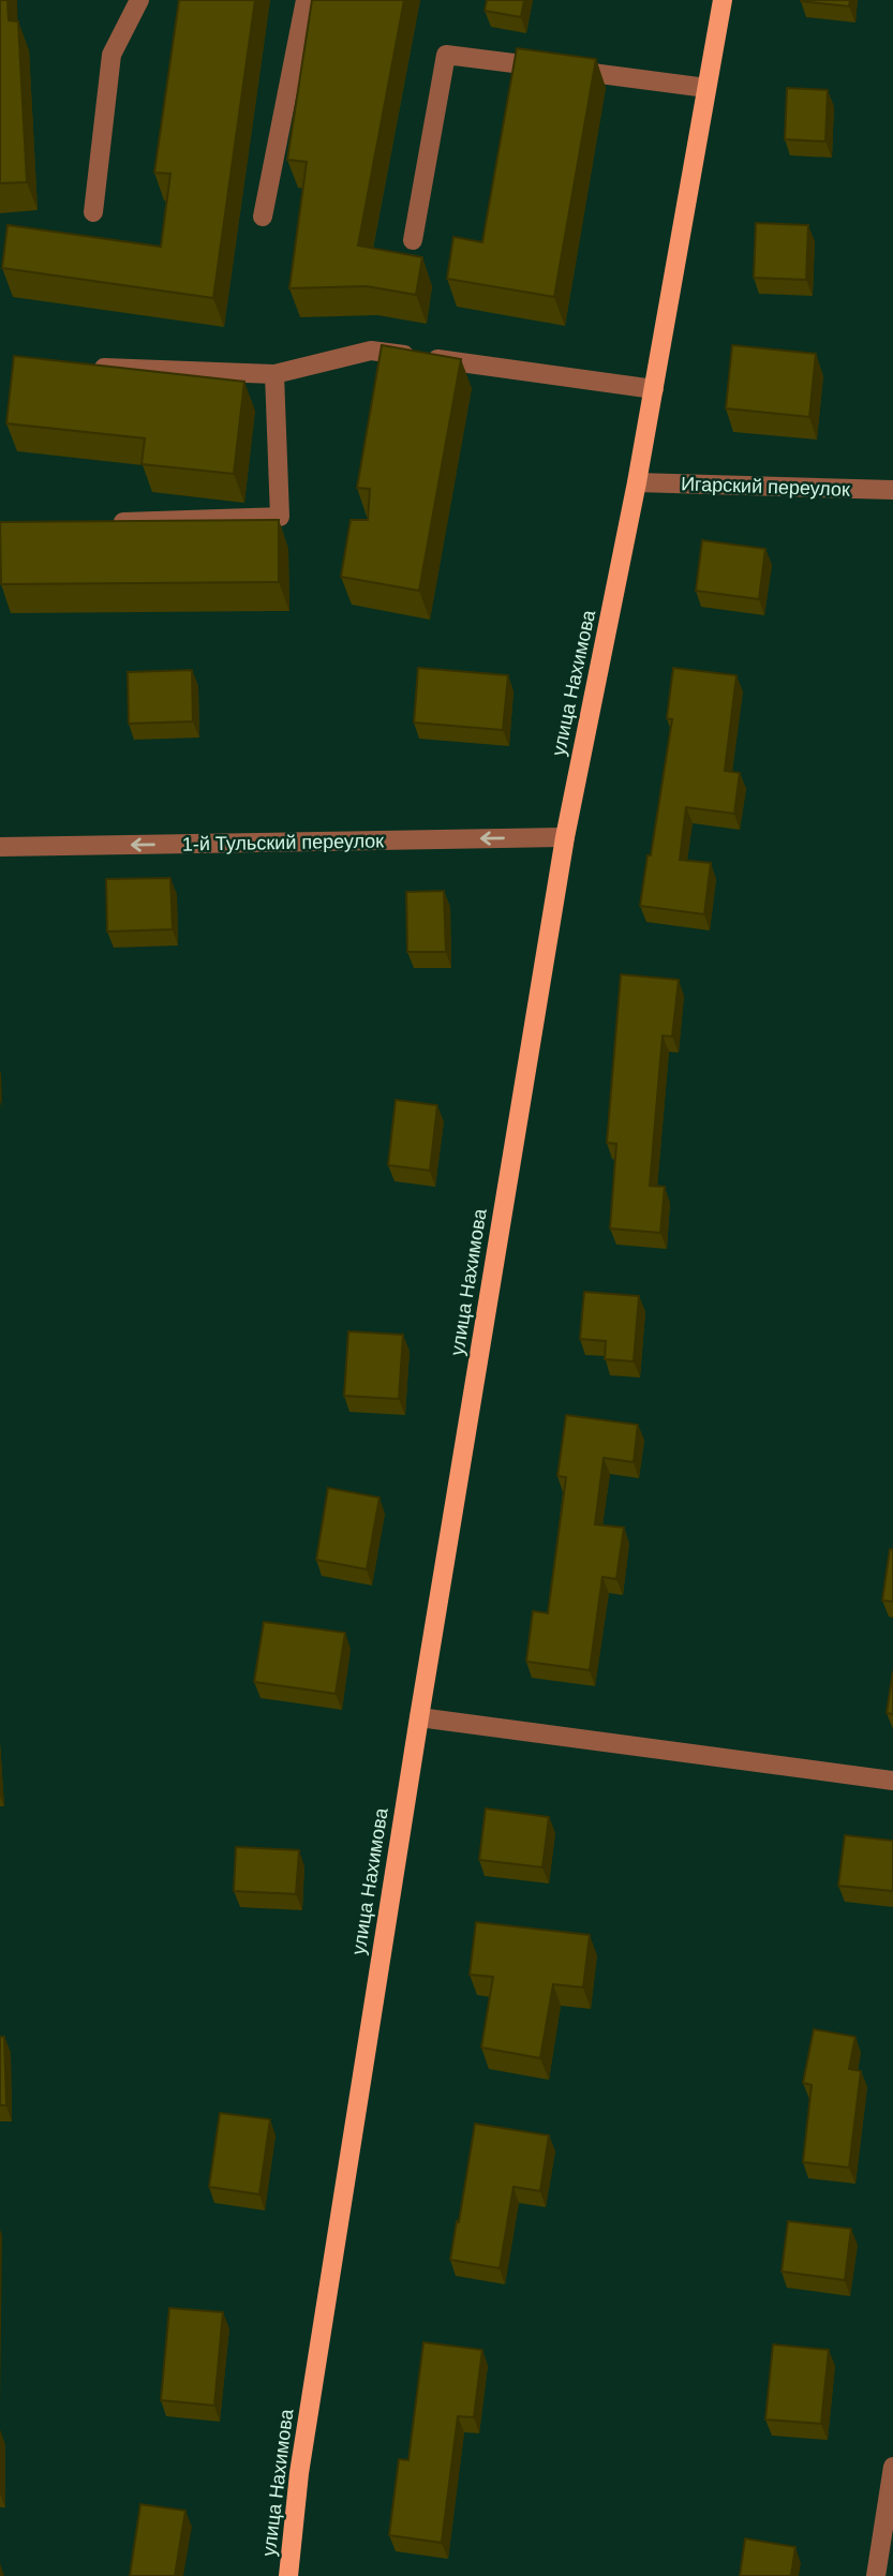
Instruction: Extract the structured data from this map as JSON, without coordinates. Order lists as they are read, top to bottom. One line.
{"streets":{"main road":["улица Нахимова"],"street":["Игарский переулок","1-й Тульский переулок"]},"crossings":[["Игарский переулок","улица Нахимова"],["улица Нахимова","1-й Тульский переулок"]],"one_way":["1-й Тульский переулок"]}
